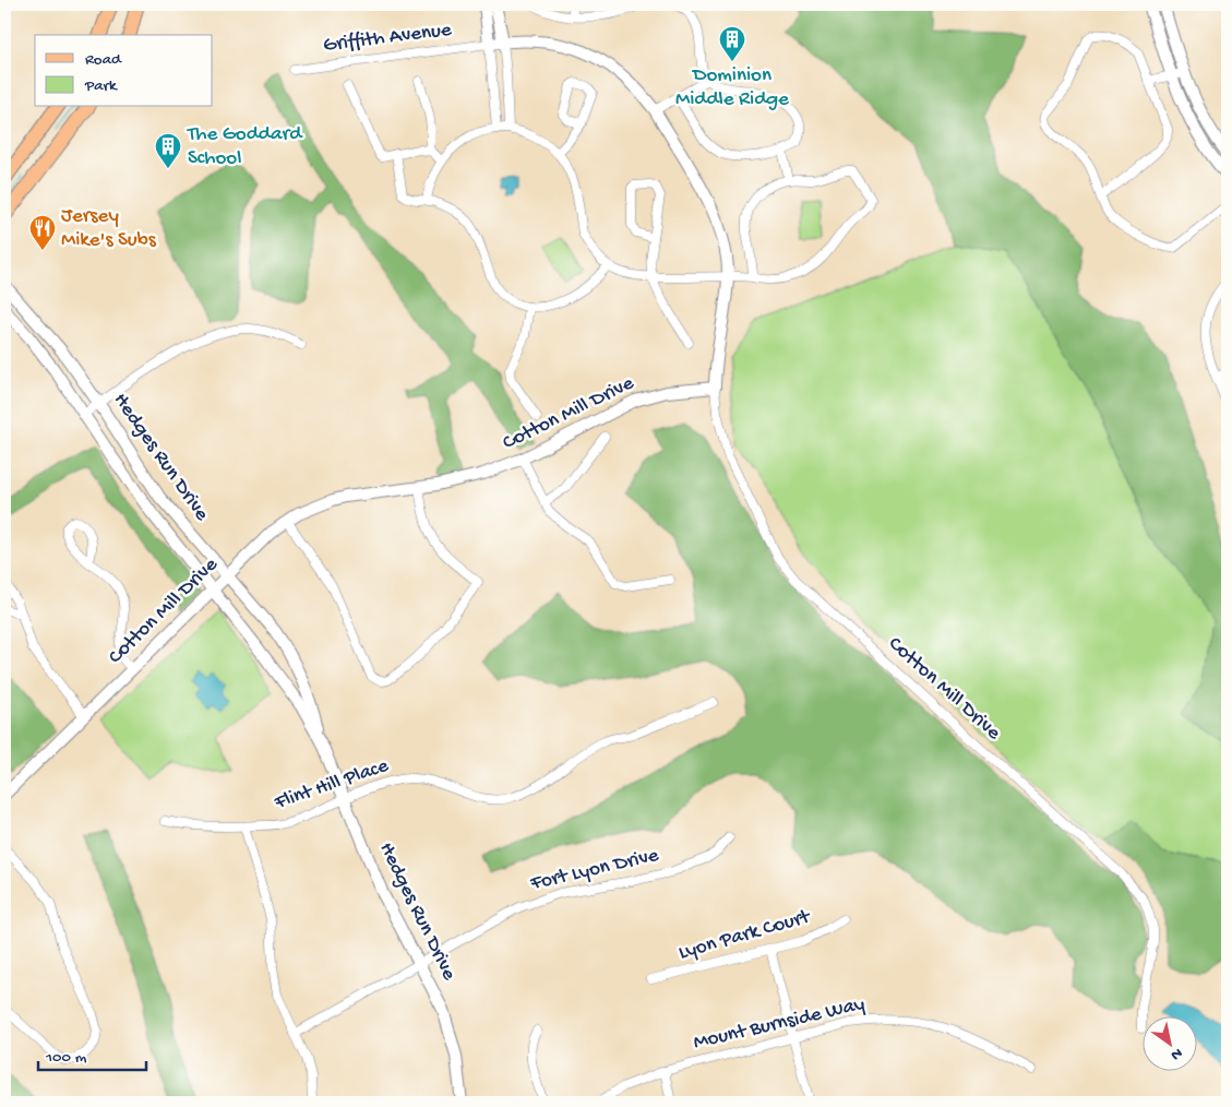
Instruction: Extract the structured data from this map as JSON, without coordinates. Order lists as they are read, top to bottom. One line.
{"streets":{"street":["Griffith Avenue","Cotton Mill Drive","Hedges Run Drive","Flint Hill Place","Fort Lyon Drive","Lyon Park Court","Mount Burnside Way"]},"crossings":[["Griffith Avenue","Cotton Mill Drive"],["Cotton Mill Drive","Hedges Run Drive"],["Hedges Run Drive","Flint Hill Place"],["Hedges Run Drive","Fort Lyon Drive"]],"places":{"building":["Dominion Middle Ridge","The Goddard School"],"restaurant":["Jersey Mike's Subs"]},"legend":["Road","Park"],"scale_bar":"100 m","north":"bottom right"}
